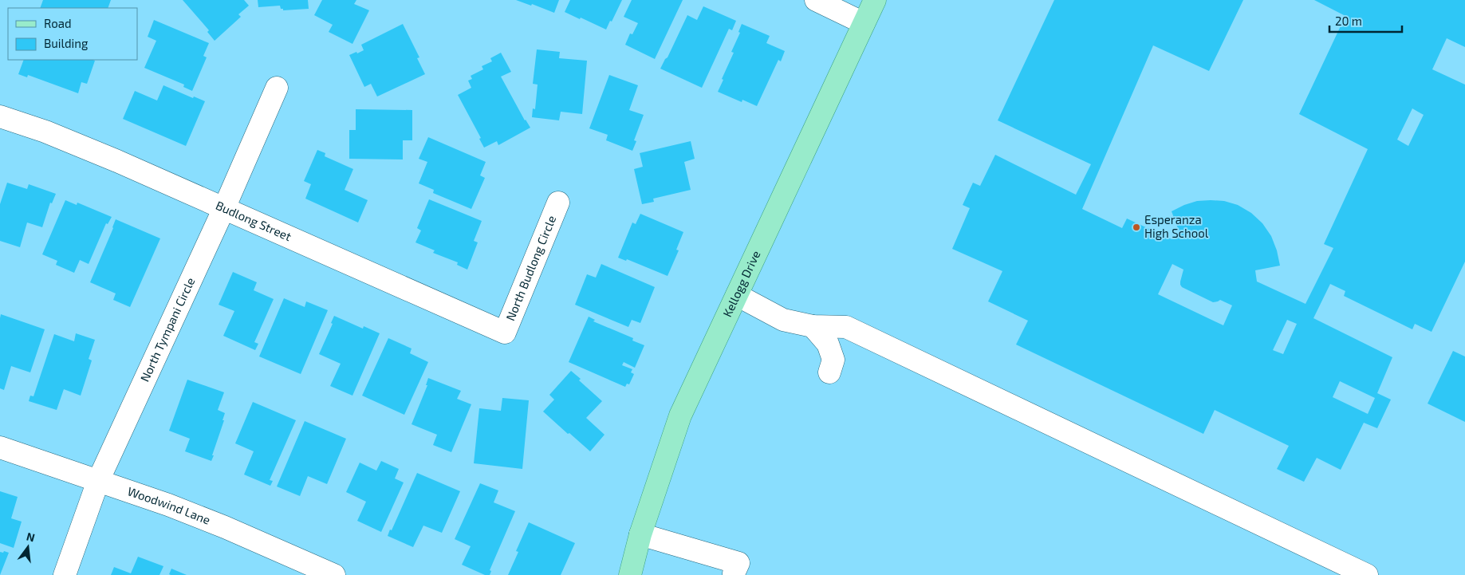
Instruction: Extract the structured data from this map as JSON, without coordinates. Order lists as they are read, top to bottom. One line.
{"streets":{"main road":["Kellogg Drive"],"street":["Budlong Street","North Budlong Circle","North Tympani Circle","Woodwind Lane"]},"crossings":[["Budlong Street","North Budlong Circle"],["Budlong Street","North Tympani Circle"],["North Tympani Circle","Woodwind Lane"]],"places":["Esperanza High School"],"legend":["Road","Building"],"scale_bar":"20 m","north":"top"}
